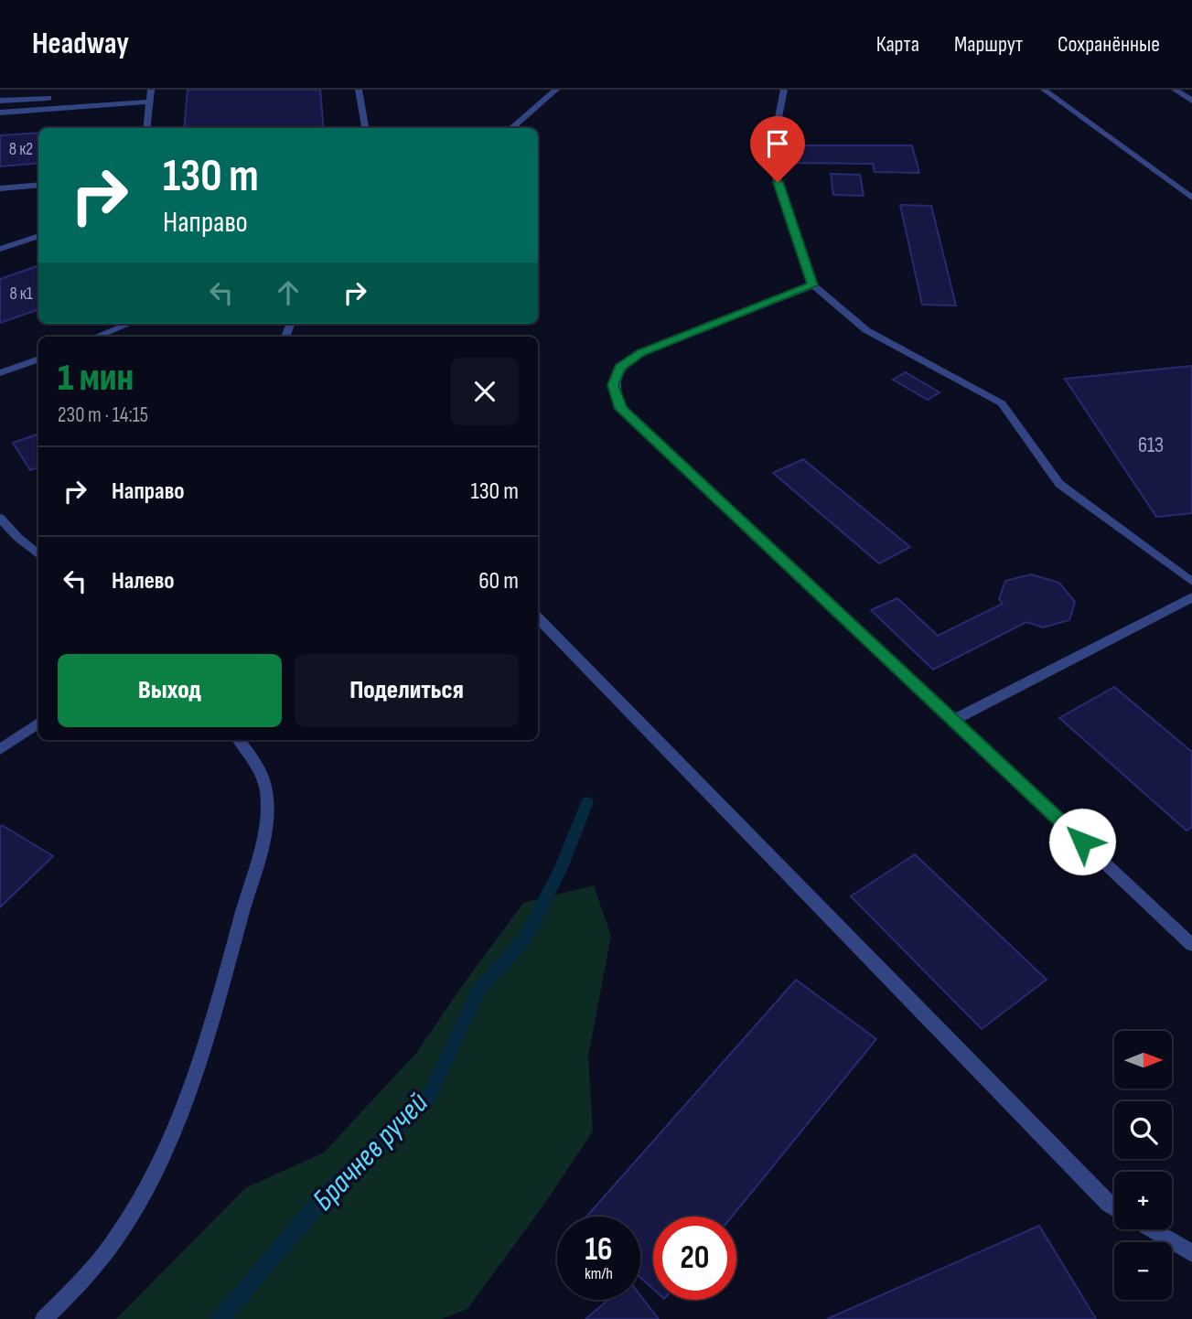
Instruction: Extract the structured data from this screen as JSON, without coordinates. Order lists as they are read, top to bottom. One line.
{"water":["Брачнев ручей"],"house_numbers":["8 к2","8 к1","61З"],"north":"right","page":{"header":"Headway","nav":["Карта","Маршрут","Сохранённые"],"turn":["130 m","Направо"],"heading":["1 мин","230 m · 14:15"],"list":[{"name":"Направо","value":"130 m"},{"name":"Налево","value":"60 m"}],"buttons":["Выход","Поделиться"],"map_buttons":["+","−"],"speed":"16 km/h","limit":"20"}}
